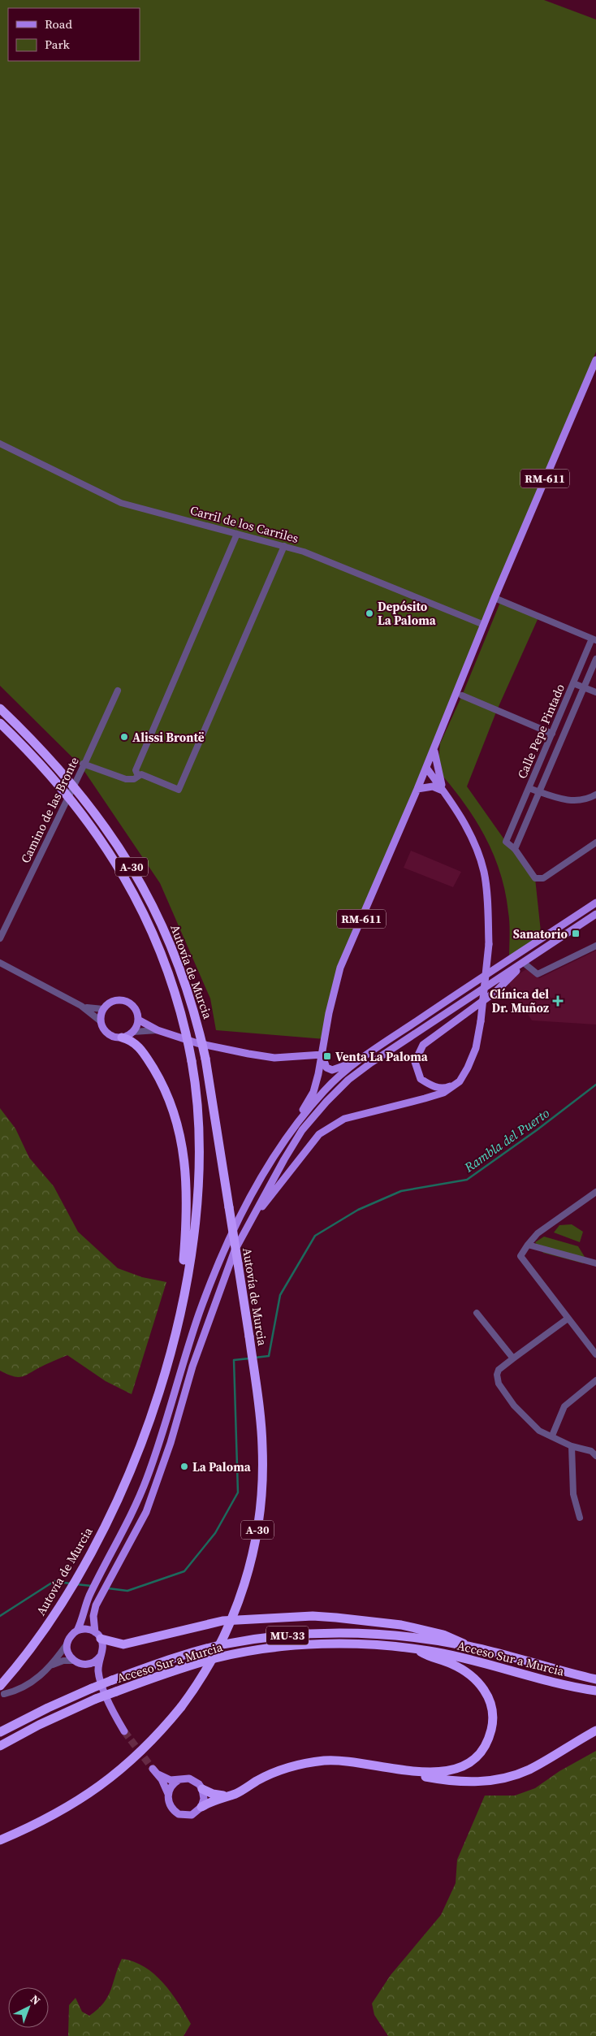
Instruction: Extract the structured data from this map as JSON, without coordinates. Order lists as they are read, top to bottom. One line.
{"streets":{"highway":["A-30","Autovía de Murcia","MU-33","Acceso Sur a Murcia"],"main road":["RM-611"],"street":["Carril de los Carriles","Calle Pepe Pintado","Camino de las Bronte"]},"crossings":[["RM-611","Carril de los Carriles"]],"water":["Rambla del Puerto"],"places":{"other":["Depósito La Paloma","Alissi Brontë","La Paloma"],"transit":["Sanatorio","Venta La Paloma"],"health":["Clínica del Dr. Muñoz"]},"legend":["Road","Park"],"north":"top right"}
